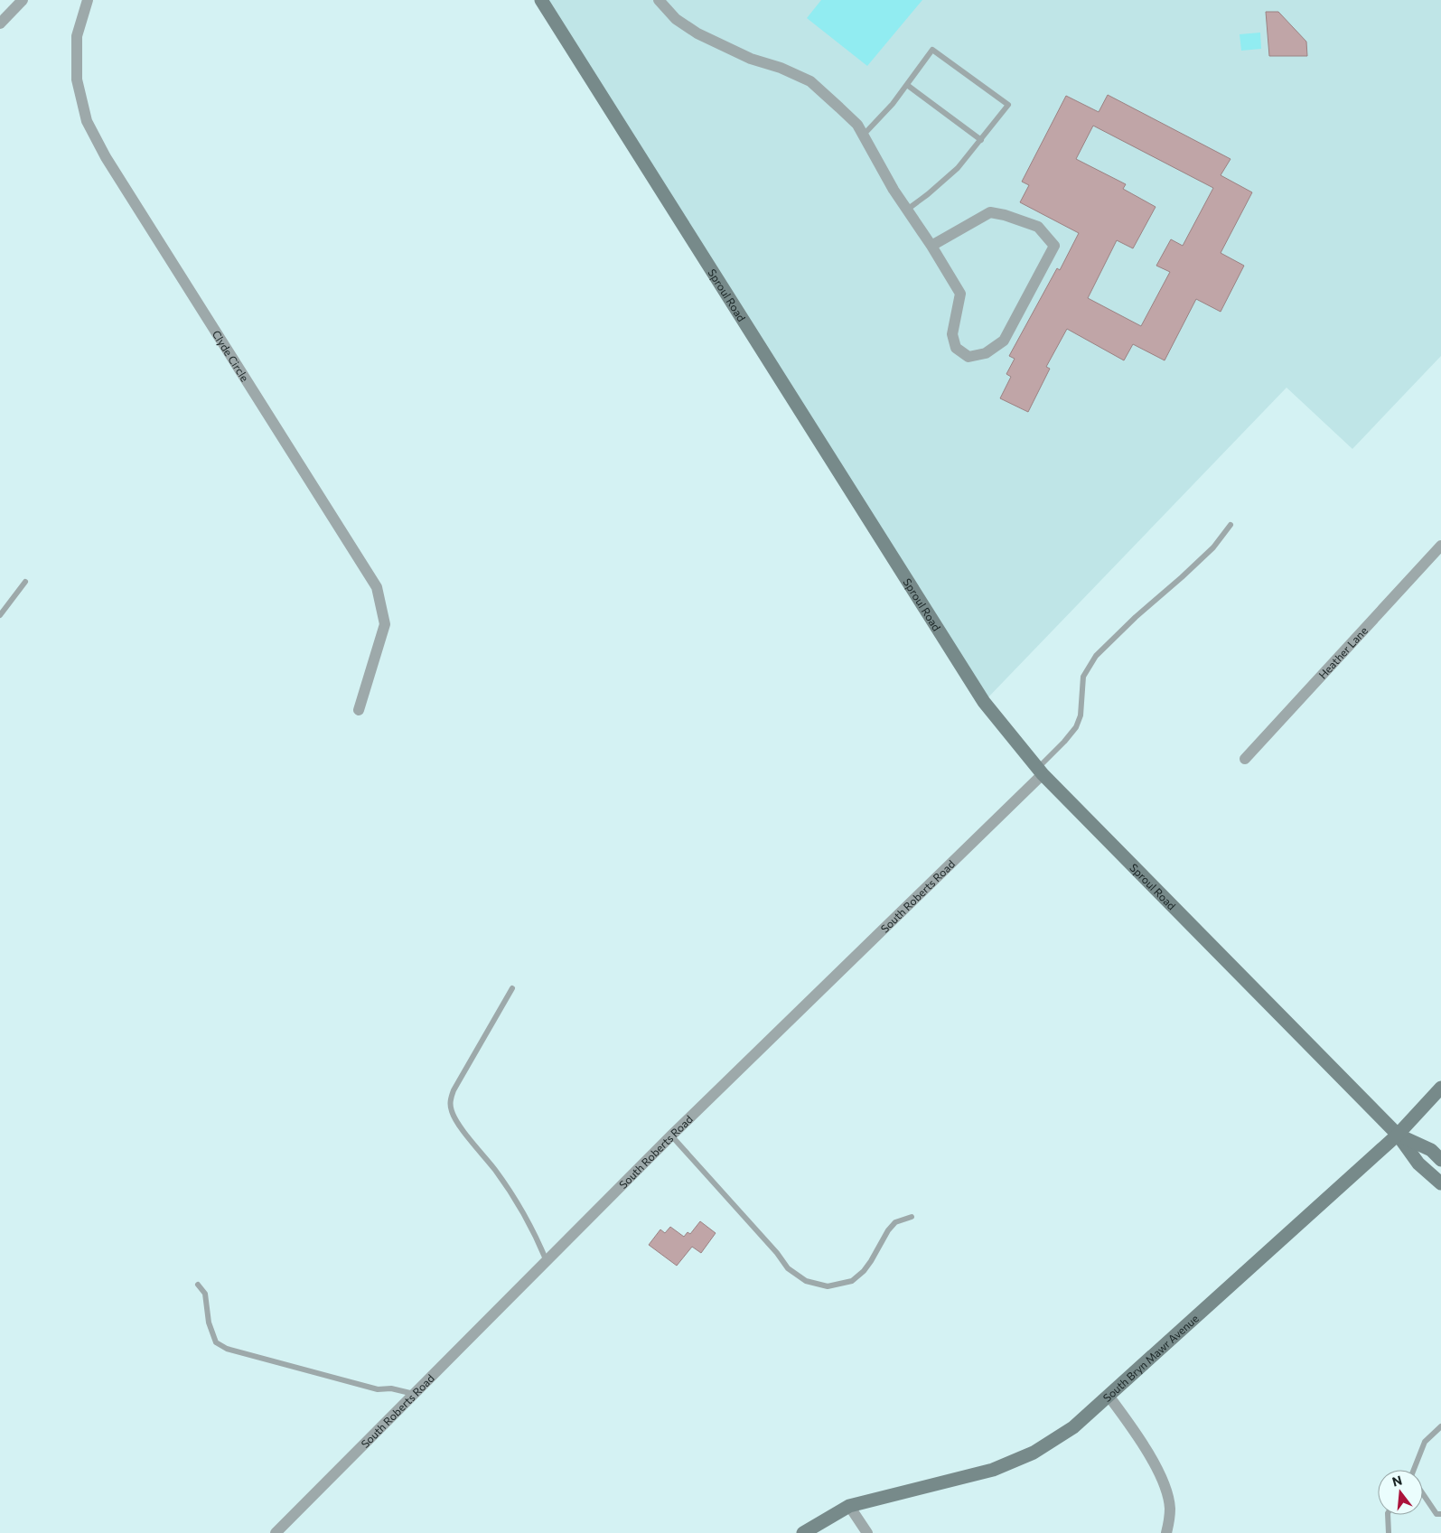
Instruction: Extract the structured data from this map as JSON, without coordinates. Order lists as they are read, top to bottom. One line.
{"streets":{"main road":["Sproul Road","South Bryn Mawr Avenue"],"street":["Clyde Circle","Heather Lane","South Roberts Road"]},"crossings":[["Sproul Road","South Roberts Road"],["Sproul Road","South Bryn Mawr Avenue"]],"north":"top"}
